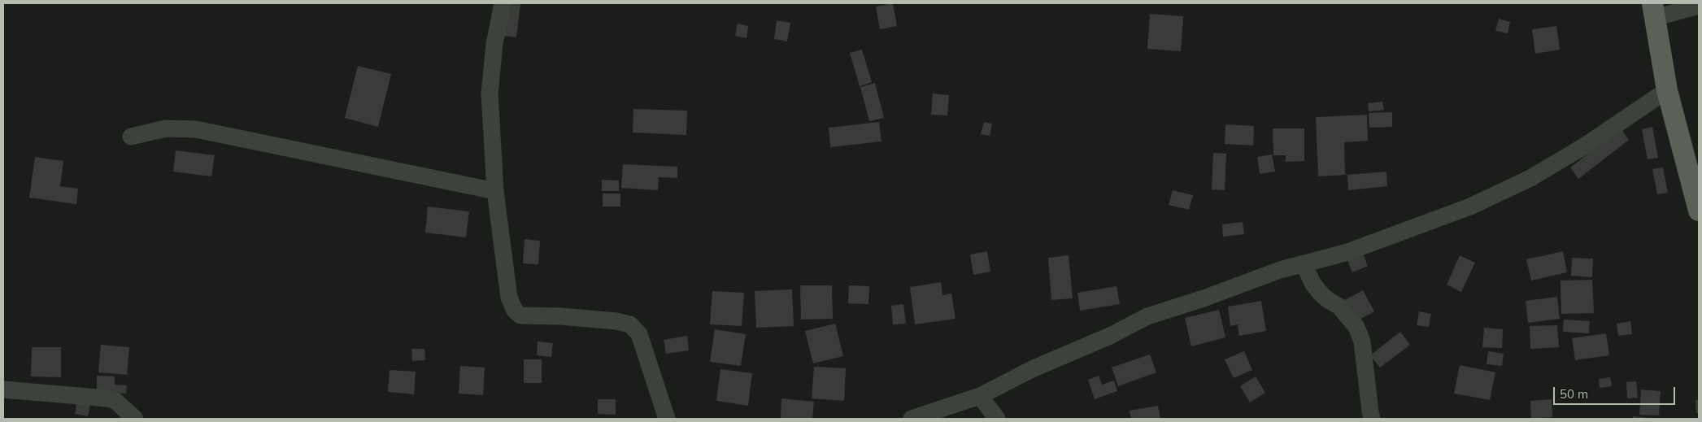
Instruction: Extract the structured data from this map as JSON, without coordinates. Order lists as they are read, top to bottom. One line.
{"scale_bar":"50 m"}
